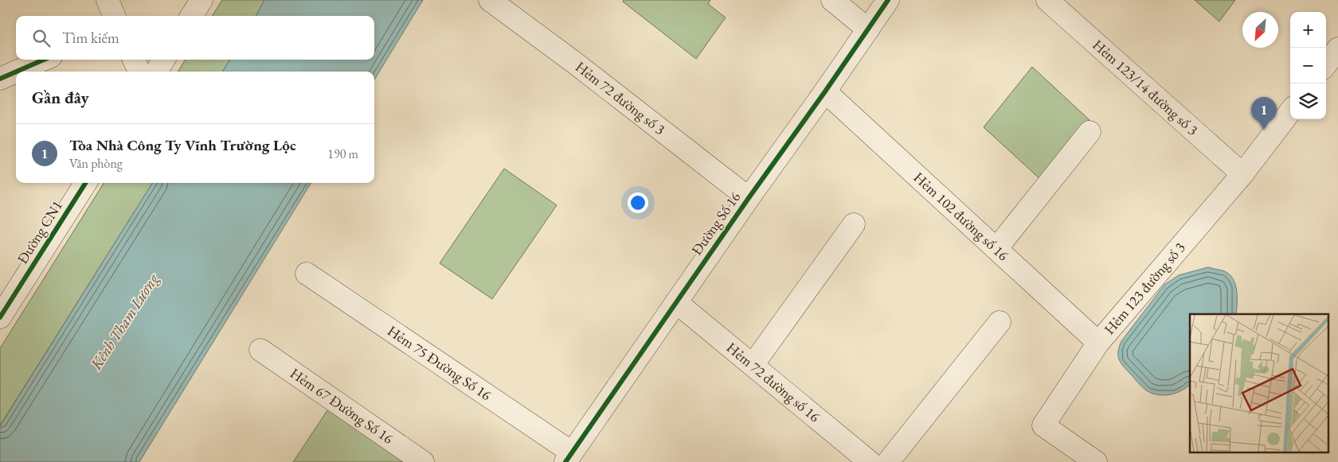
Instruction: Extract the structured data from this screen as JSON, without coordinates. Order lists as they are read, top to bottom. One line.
{"streets":{"street":["Hẻm 123/14 đường số 3","Hẻm 72 đường số 3","Hẻm 102 đường số 16","Đường Số 16","Đường CN1","Hẻm 123 đường số 3","Hẻm 75 Đường Số 16","Hẻm 72 đường số 16","Hẻm 67 Đường Số 16"]},"crossings":[["Hẻm 123/14 đường số 3","Hẻm 123 đường số 3"],["Hẻm 72 đường số 3","Đường Số 16"],["Hẻm 102 đường số 16","Đường Số 16"],["Hẻm 102 đường số 16","Hẻm 123 đường số 3"],["Đường Số 16","Hẻm 75 Đường Số 16"],["Đường Số 16","Hẻm 72 đường số 16"]],"water":["Kênh Tham Lương"],"north":"bottom left","page":{"map_buttons":["+","−"],"search":"Tìm kiếm","heading":"Gần đây","pins":"1","list":[{"mark":"1","name":"Tòa Nhà Công Ty Vĩnh Trường Lộc","note":"Văn phòng","value":"190 m"}]}}
